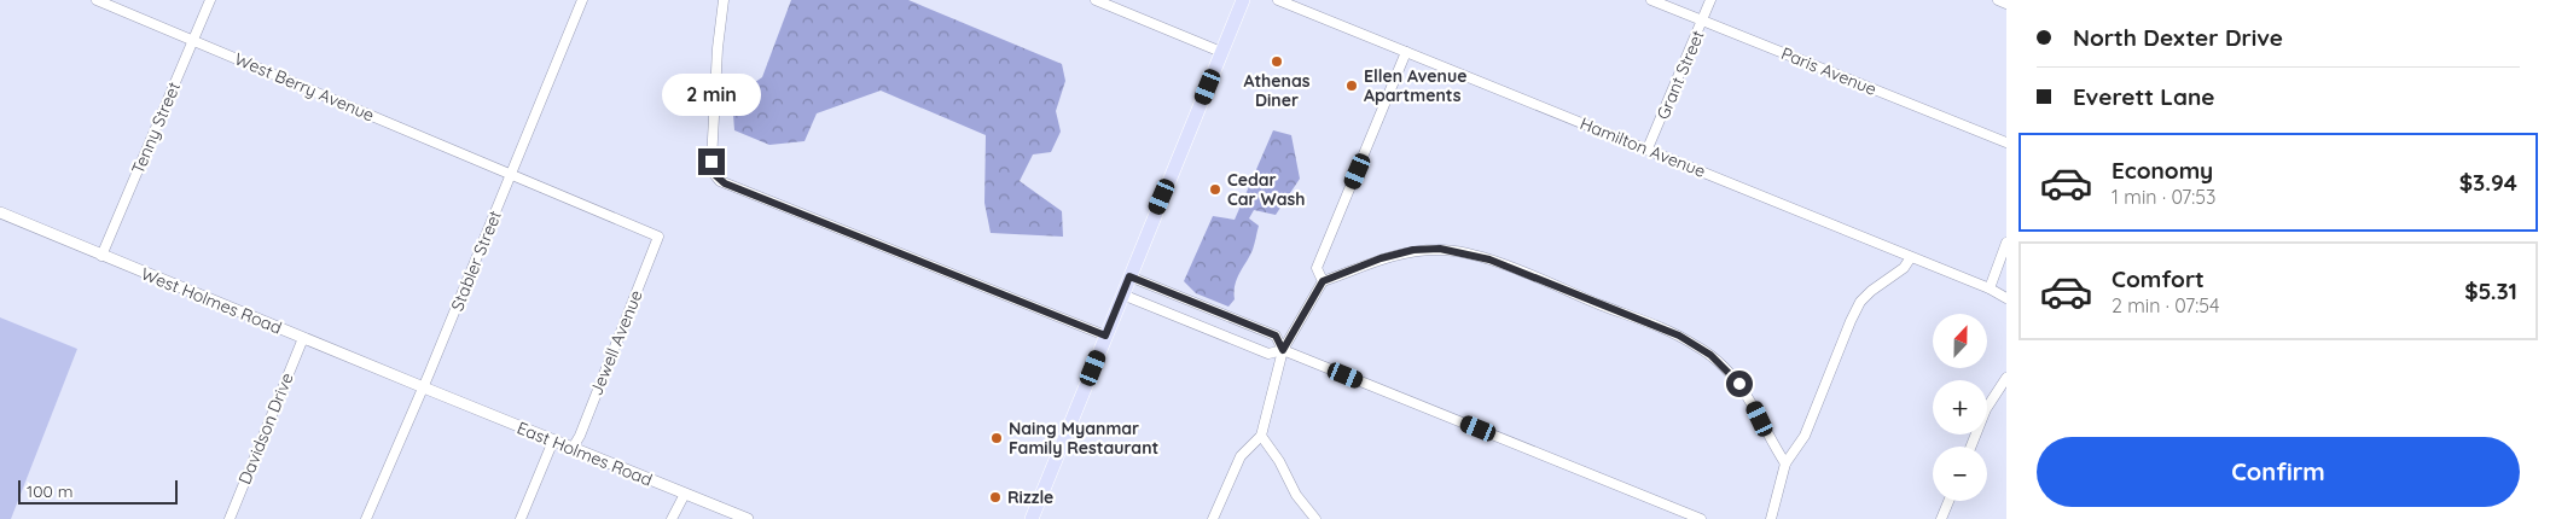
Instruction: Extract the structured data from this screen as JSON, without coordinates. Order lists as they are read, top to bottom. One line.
{"streets":{"street":["Paris Avenue","Grant Street","West Berry Avenue","Tenny Street","Hamilton Avenue","Stabler Street","West Holmes Road","Jewell Avenue","Davidson Drive","East Holmes Road"]},"crossings":[["Paris Avenue","Grant Street"],["Grant Street","Hamilton Avenue"],["West Berry Avenue","Tenny Street"],["West Berry Avenue","Stabler Street"],["West Berry Avenue","Jewell Avenue"],["Tenny Street","West Holmes Road"],["Stabler Street","West Holmes Road"],["Stabler Street","East Holmes Road"],["West Holmes Road","Davidson Drive"],["West Holmes Road","East Holmes Road"],["Jewell Avenue","East Holmes Road"]],"places":["Athenas Diner","Ellen Avenue Apartments","Cedar Car Wash","Naing Myanmar Family Restaurant","Rizzle"],"scale_bar":"100 m","north":"top","page":{"banner":["North Dexter Drive","Everett Lane"],"bubble":"2 min","list":[{"name":"Economy","note":"1 min · 07:53","value":"$3.94"},{"name":"Comfort","note":"2 min · 07:54","value":"$5.31"}],"map_buttons":["+","−"],"buttons":"Confirm","scale":"100 m"}}
